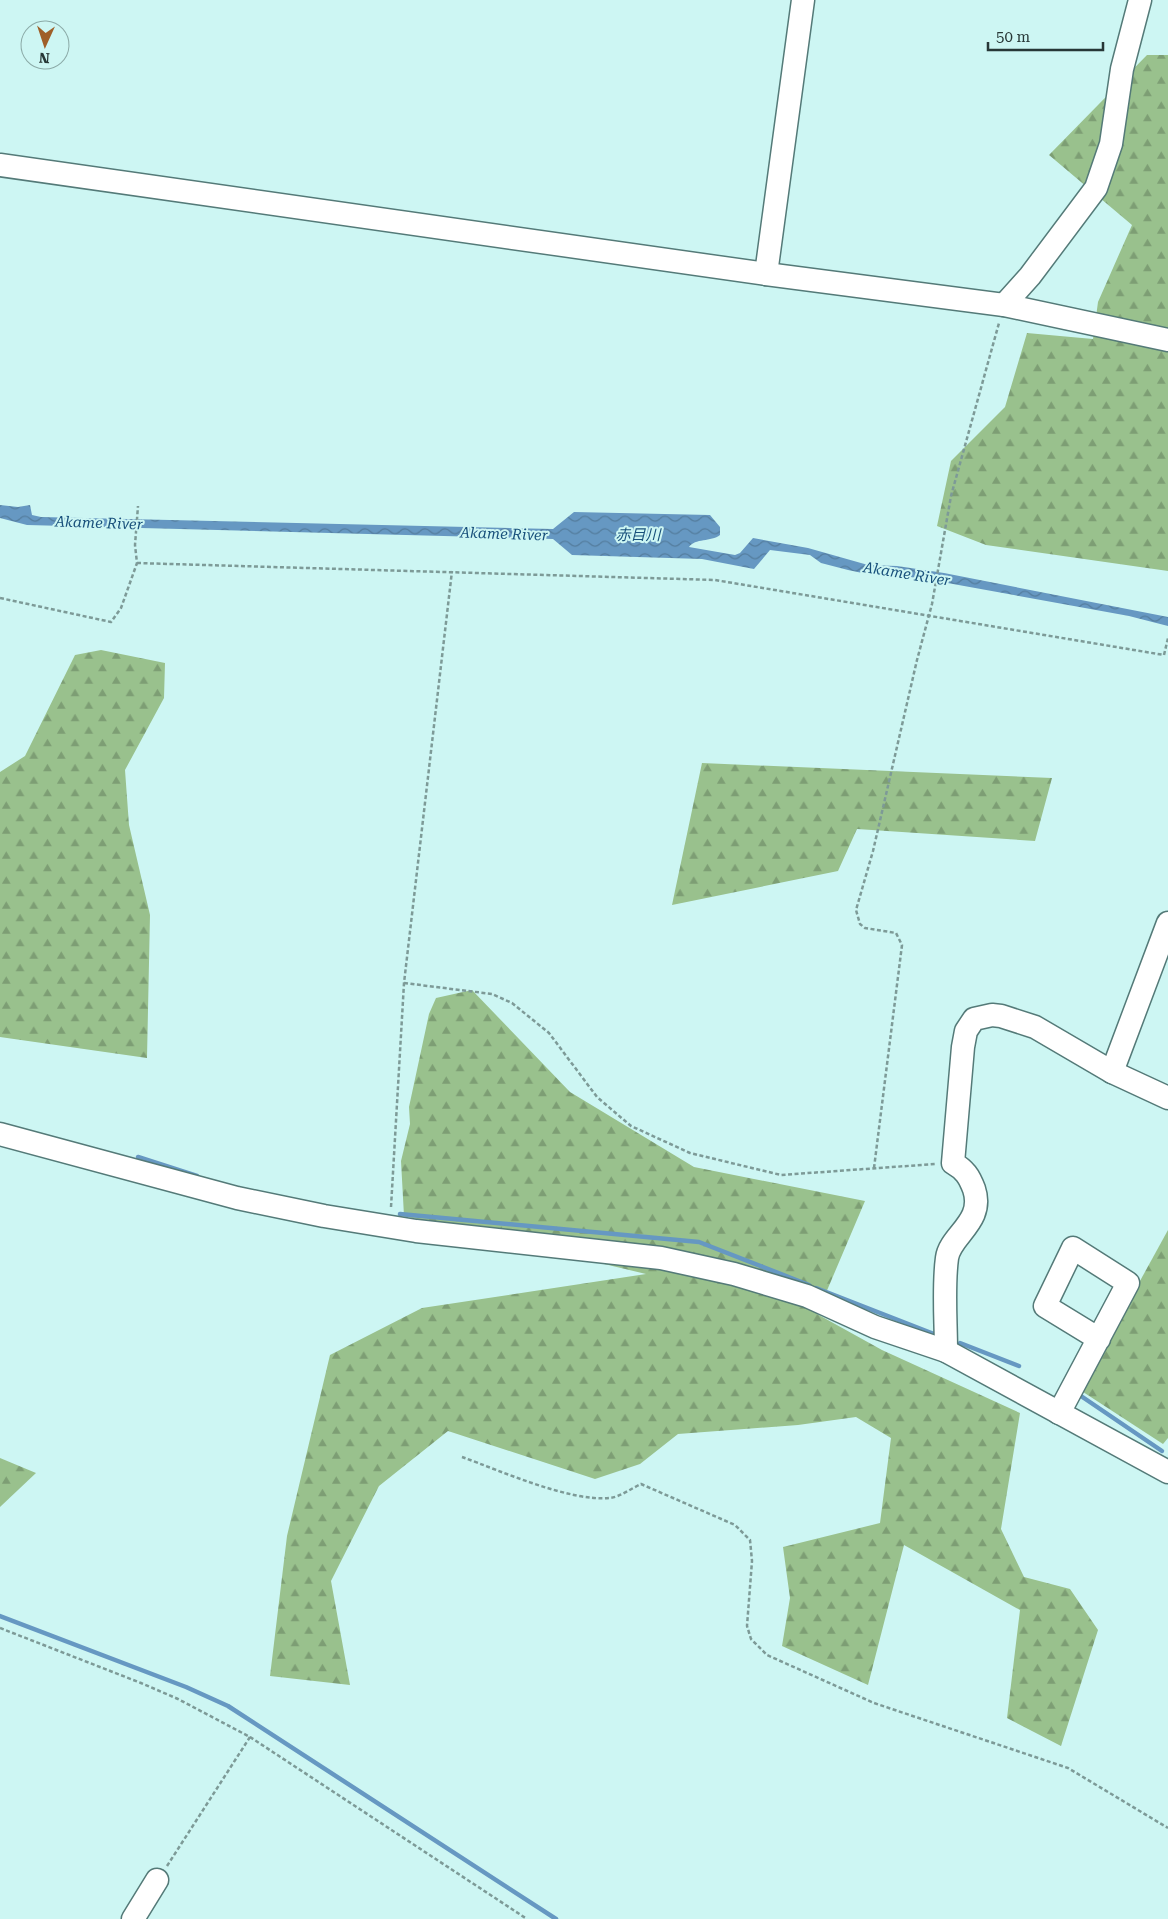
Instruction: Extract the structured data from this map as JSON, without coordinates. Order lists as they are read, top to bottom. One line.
{"water":["Akame River","赤目川"],"scale_bar":"50 m","north":"bottom"}
